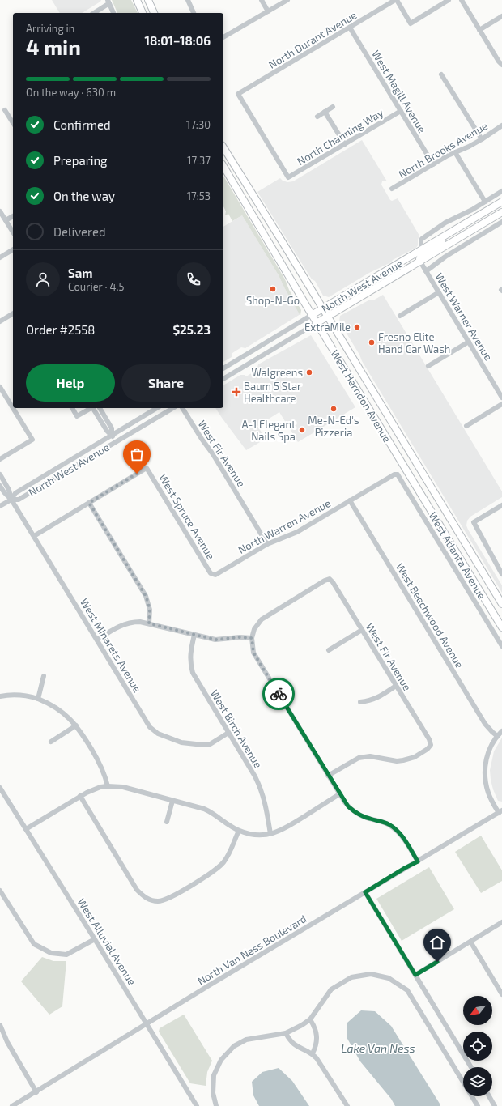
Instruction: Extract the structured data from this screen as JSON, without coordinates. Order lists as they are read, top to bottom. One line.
{"streets":{"main road":["North West Avenue","West Herndon Avenue"],"street":["North Durant Avenue","West Magill Avenue","North Channing Way","North Brooks Avenue","West Warner Avenue","West Fir Avenue","West Spruce Avenue","North Warren Avenue","West Atlanta Avenue","West Beechwood Avenue","West Minarets Avenue","West Birch Avenue","West Alluvial Avenue","North Van Ness Boulevard"]},"crossings":[["North Durant Avenue","West Magill Avenue"],["North Durant Avenue","North Channing Way"],["West Magill Avenue","North Channing Way"],["West Magill Avenue","North Brooks Avenue"],["North West Avenue","West Warner Avenue"],["North West Avenue","West Herndon Avenue"],["North West Avenue","West Minarets Avenue"],["West Fir Avenue","North Warren Avenue"],["West Spruce Avenue","North Warren Avenue"],["North Warren Avenue","West Atlanta Avenue"],["North Warren Avenue","West Beechwood Avenue"],["West Minarets Avenue","West Birch Avenue"],["West Alluvial Avenue","North Van Ness Boulevard"]],"water":["Lake Van Ness"],"places":{"other":["Shop-N-Go","ExtraMile","Fresno Elite Hand Car Wash","Walgreens","Me-N-Ed's Pizzeria","A-1 Elegant Nails Spa"],"health":["Baum 5 Star Healthcare"]},"north":"bottom left","page":{"heading":["4 min","Arriving in","18:01–18:06"],"panel":["Sam","Courier · 4.5","Order #2558","$25.23"],"bar":"On the way · 630 m","list":[["Confirmed","17:30"],["Preparing","17:37"],["On the way","17:53"],"Delivered"],"buttons":["Help","Share"]}}
